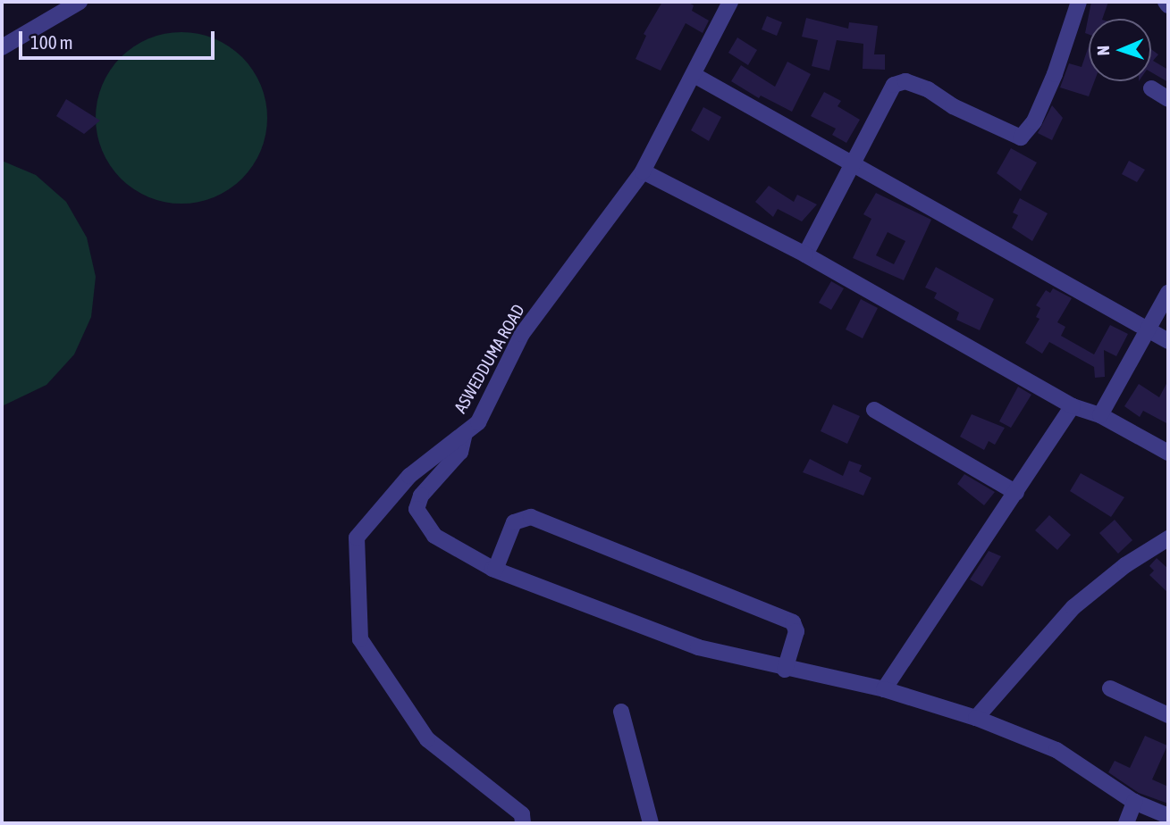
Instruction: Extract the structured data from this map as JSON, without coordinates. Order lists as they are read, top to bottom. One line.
{"streets":{"street":["ASWEDDUMA ROAD"]},"scale_bar":"100 m","north":"left"}
